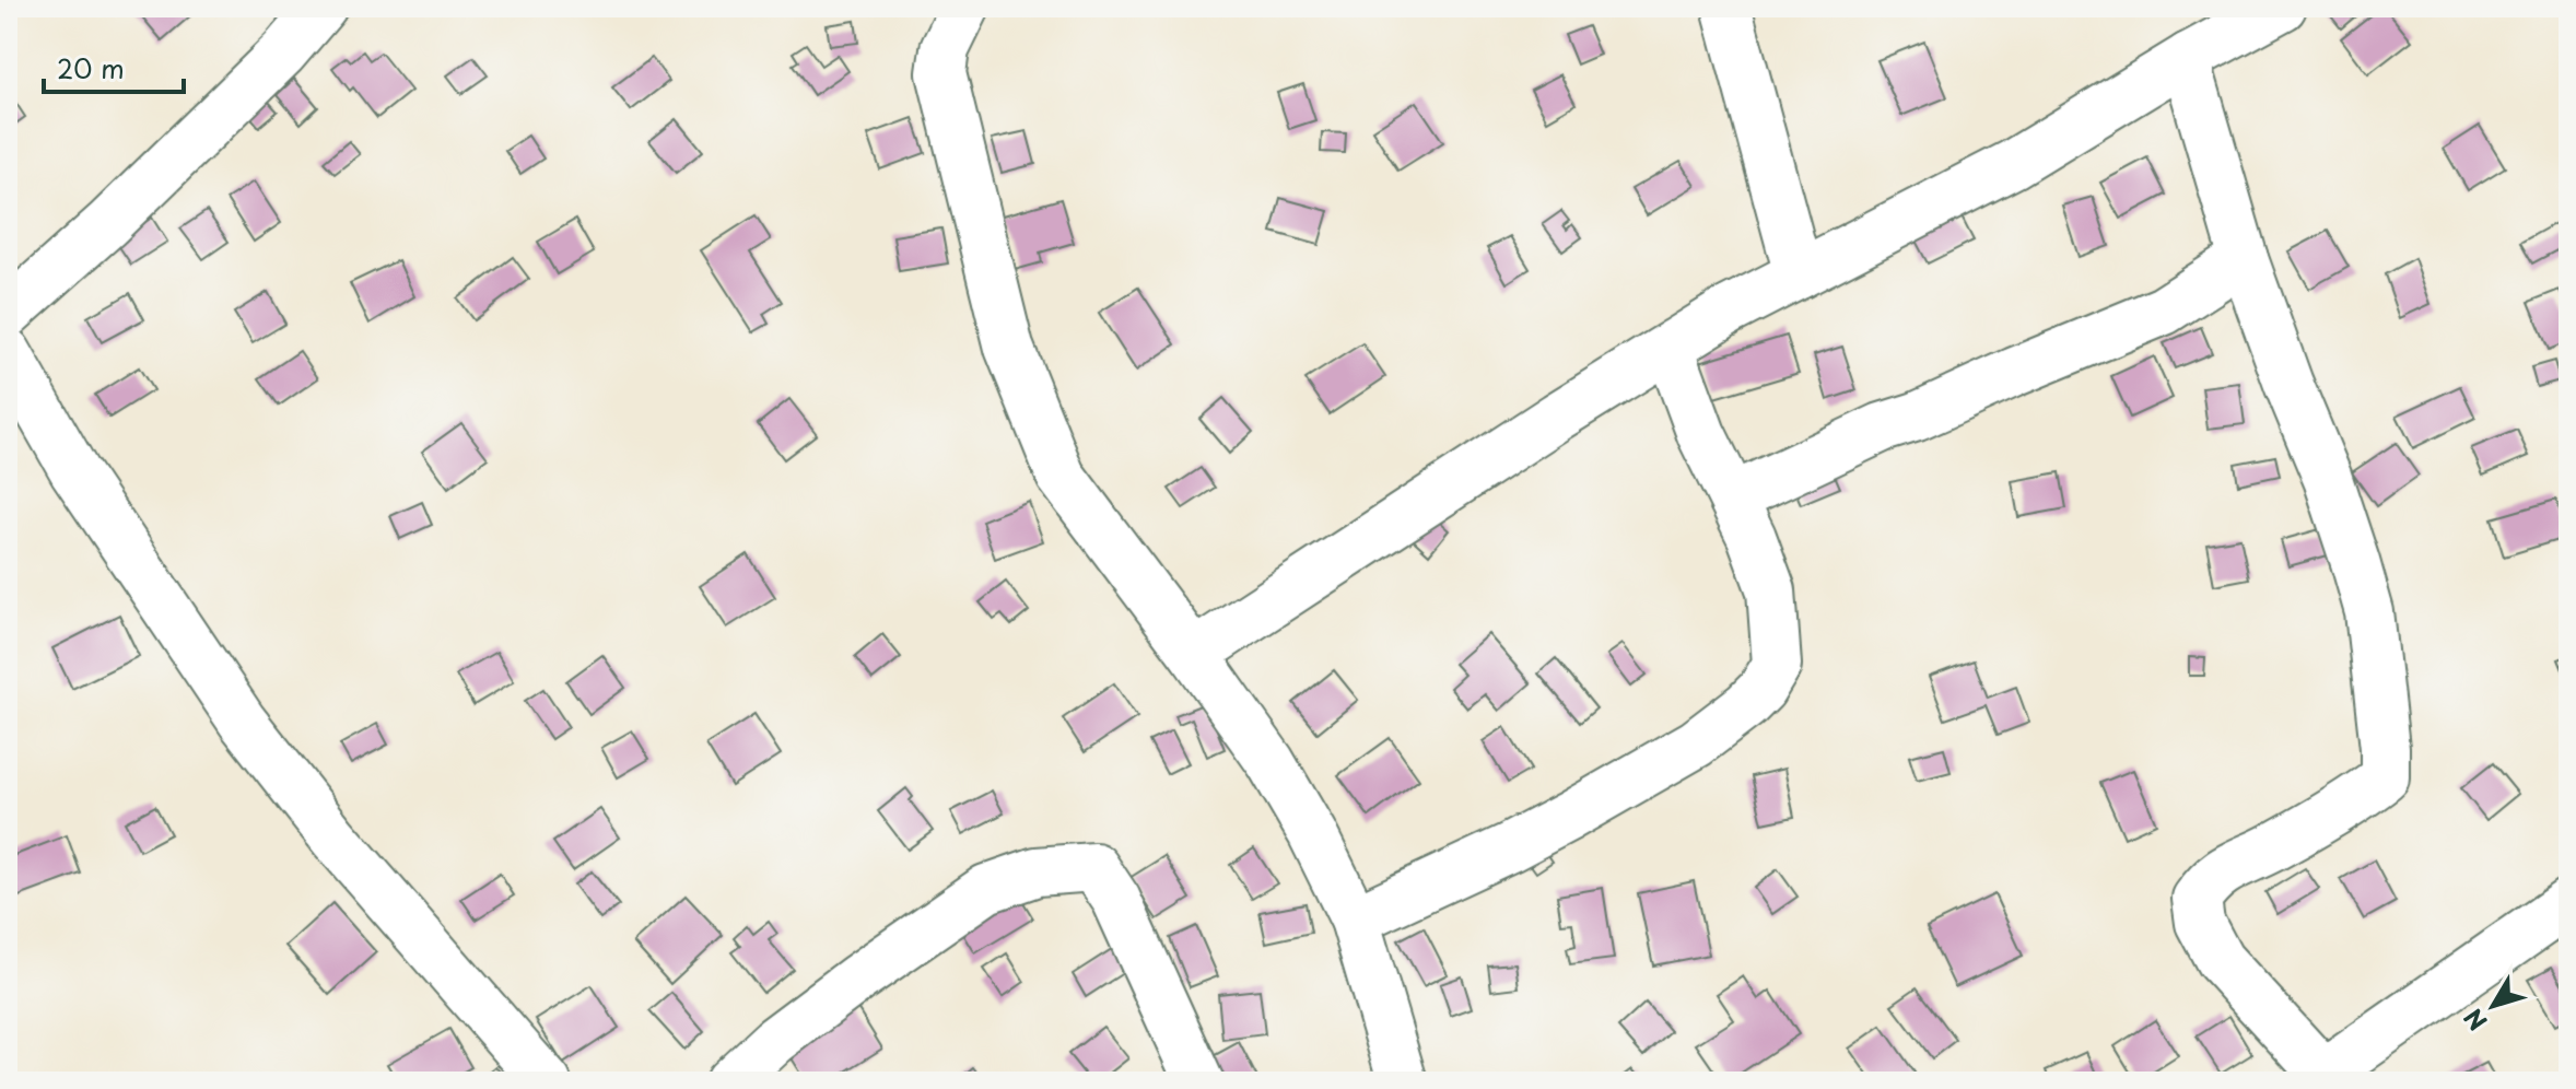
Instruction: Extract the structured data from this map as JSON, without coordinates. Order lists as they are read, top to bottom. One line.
{"scale_bar":"20 m","north":"bottom left"}
